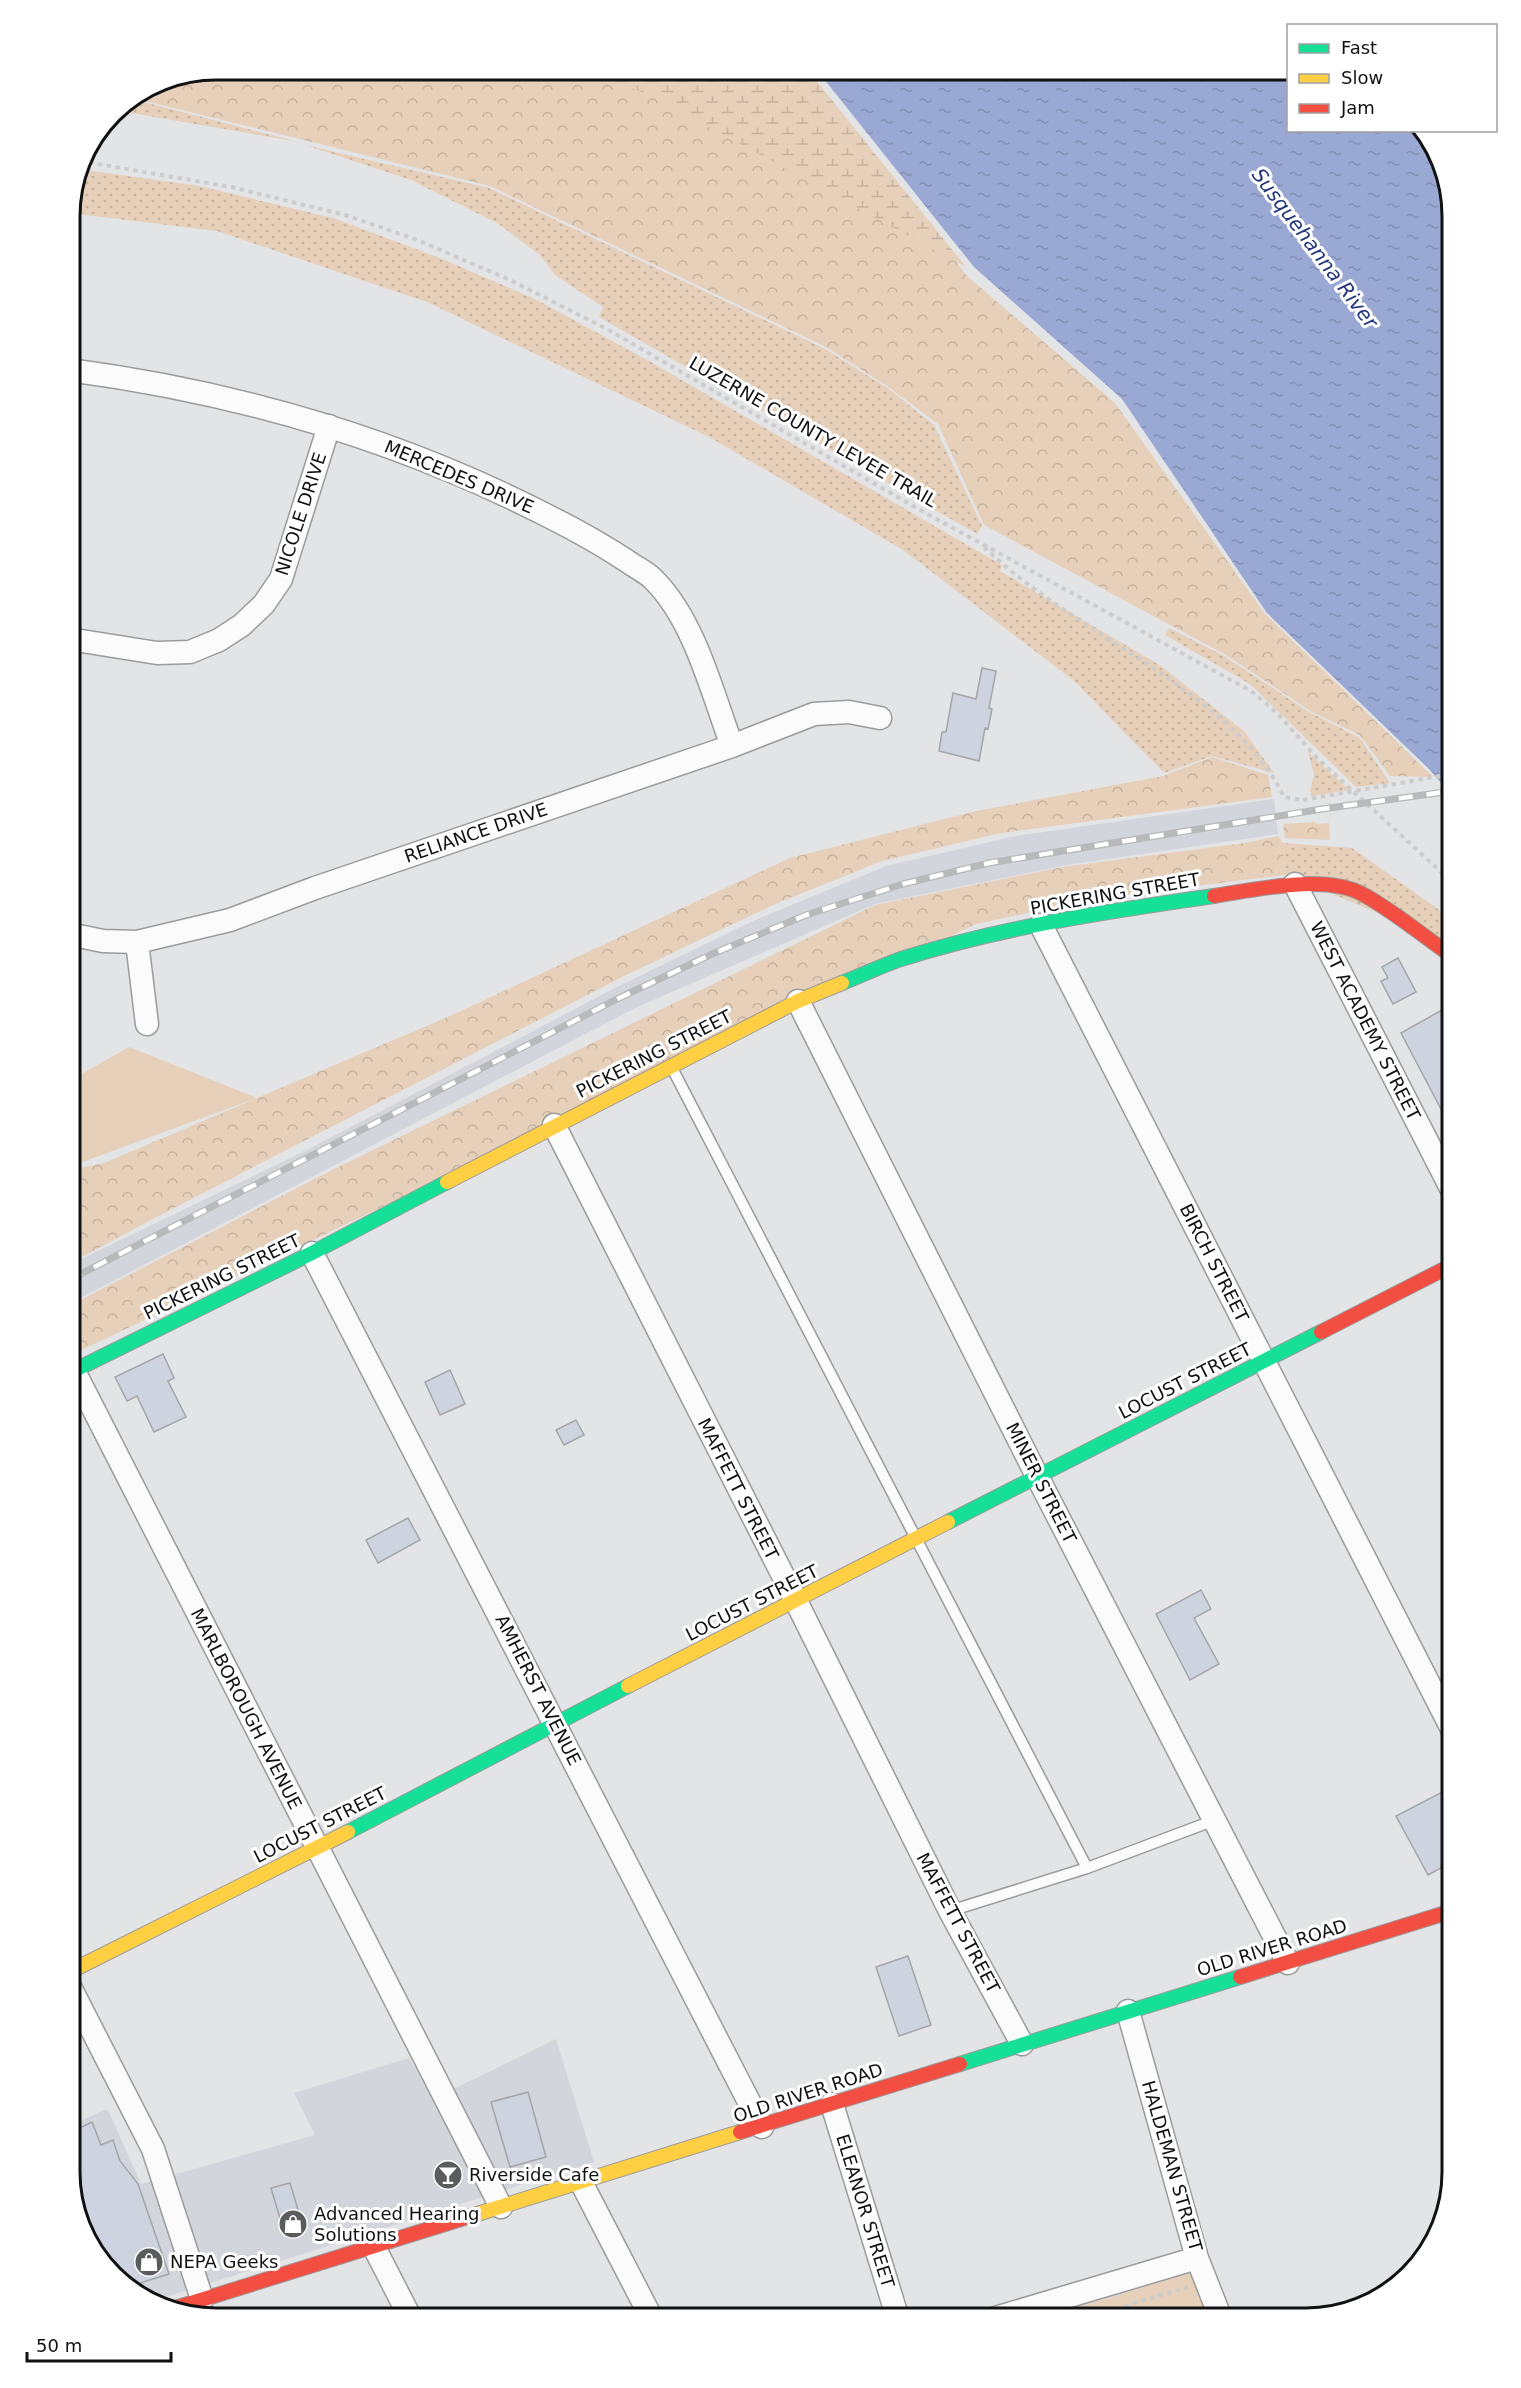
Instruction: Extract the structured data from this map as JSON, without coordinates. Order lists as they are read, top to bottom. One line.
{"streets":{"street":["MERCEDES DRIVE","NICOLE DRIVE","RELIANCE DRIVE","PICKERING STREET","WEST ACADEMY STREET","BIRCH STREET","LOCUST STREET","MINER STREET","MAFFETT STREET","AMHERST AVENUE","MARLBOROUGH AVENUE","OLD RIVER ROAD","HALDEMAN STREET","ELEANOR STREET"],"path":["LUZERNE COUNTY LEVEE TRAIL"]},"crossings":[["MERCEDES DRIVE","NICOLE DRIVE"],["MERCEDES DRIVE","RELIANCE DRIVE"],["PICKERING STREET","WEST ACADEMY STREET"],["PICKERING STREET","BIRCH STREET"],["PICKERING STREET","MINER STREET"],["PICKERING STREET","MAFFETT STREET"],["PICKERING STREET","AMHERST AVENUE"],["BIRCH STREET","LOCUST STREET"],["LOCUST STREET","MINER STREET"],["LOCUST STREET","MAFFETT STREET"],["LOCUST STREET","AMHERST AVENUE"],["LOCUST STREET","MARLBOROUGH AVENUE"],["MINER STREET","OLD RIVER ROAD"],["MAFFETT STREET","OLD RIVER ROAD"],["AMHERST AVENUE","OLD RIVER ROAD"],["MARLBOROUGH AVENUE","OLD RIVER ROAD"],["OLD RIVER ROAD","HALDEMAN STREET"],["OLD RIVER ROAD","ELEANOR STREET"]],"water":["Susquehanna River"],"places":{"bar":["Riverside Cafe"],"shop":["Advanced Hearing Solutions","NEPA Geeks"]},"legend":["Fast","Slow","Jam"],"scale_bar":"50 m"}
